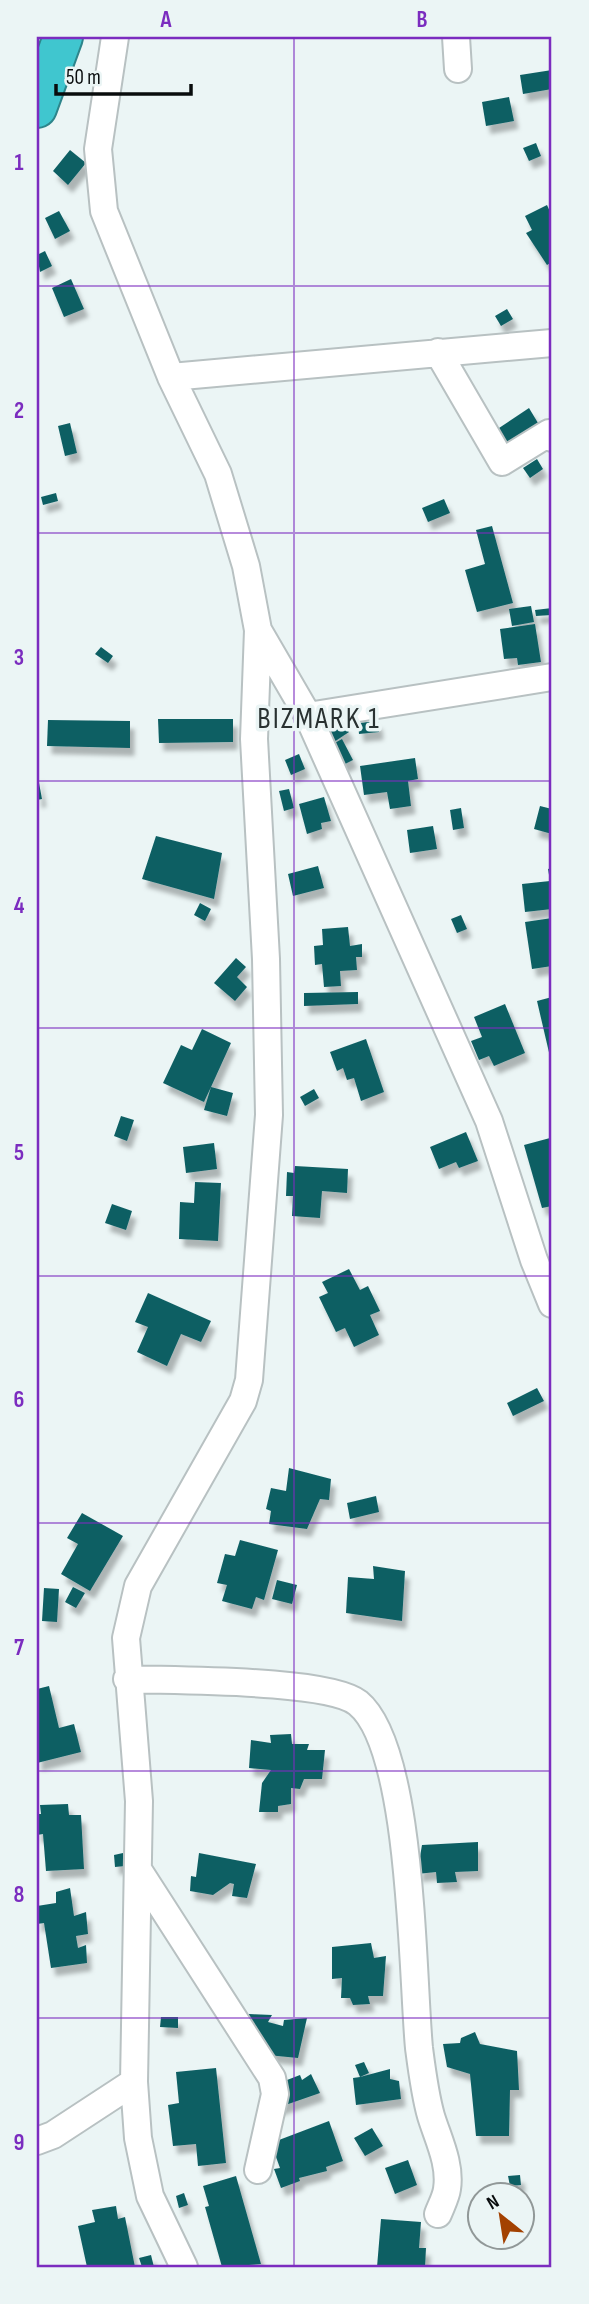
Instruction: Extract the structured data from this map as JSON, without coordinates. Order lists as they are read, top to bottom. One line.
{"districts":["BIZMARK 1"],"scale_bar":"50 m","north":"top left","grid":{"columns":["A","B"],"rows":["1","2","3","4","5","6","7","8","9"]}}
